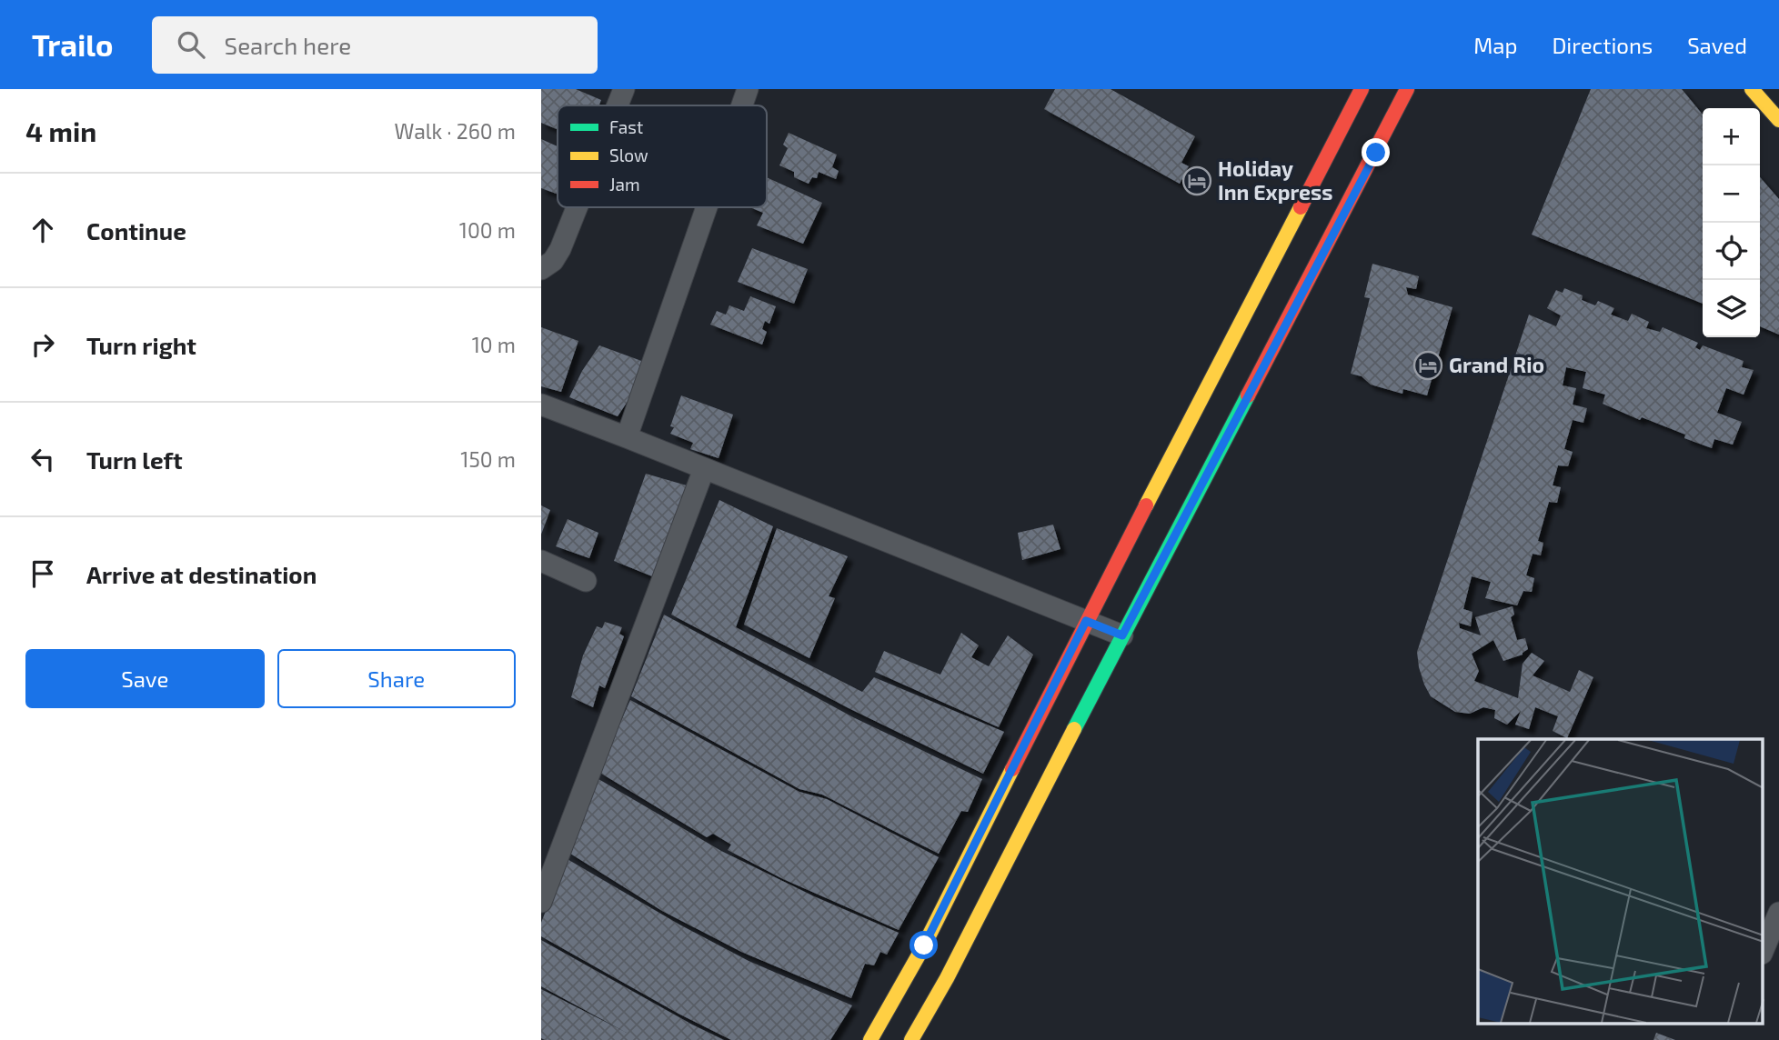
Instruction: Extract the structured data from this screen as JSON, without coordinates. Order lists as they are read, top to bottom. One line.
{"places":{"hotel":["Holiday Inn Express","Grand Rio"]},"legend":["Fast","Slow","Jam"],"page":{"header":"Trailo","search":"Search here","nav":["Map","Directions","Saved"],"heading":["4 min","Walk · 260 m"],"map_buttons":["+","−"],"list":[["Continue","100 m"],["Turn right","10 m"],["Turn left","150 m"],"Arrive at destination"],"buttons":["Save","Share"]}}
